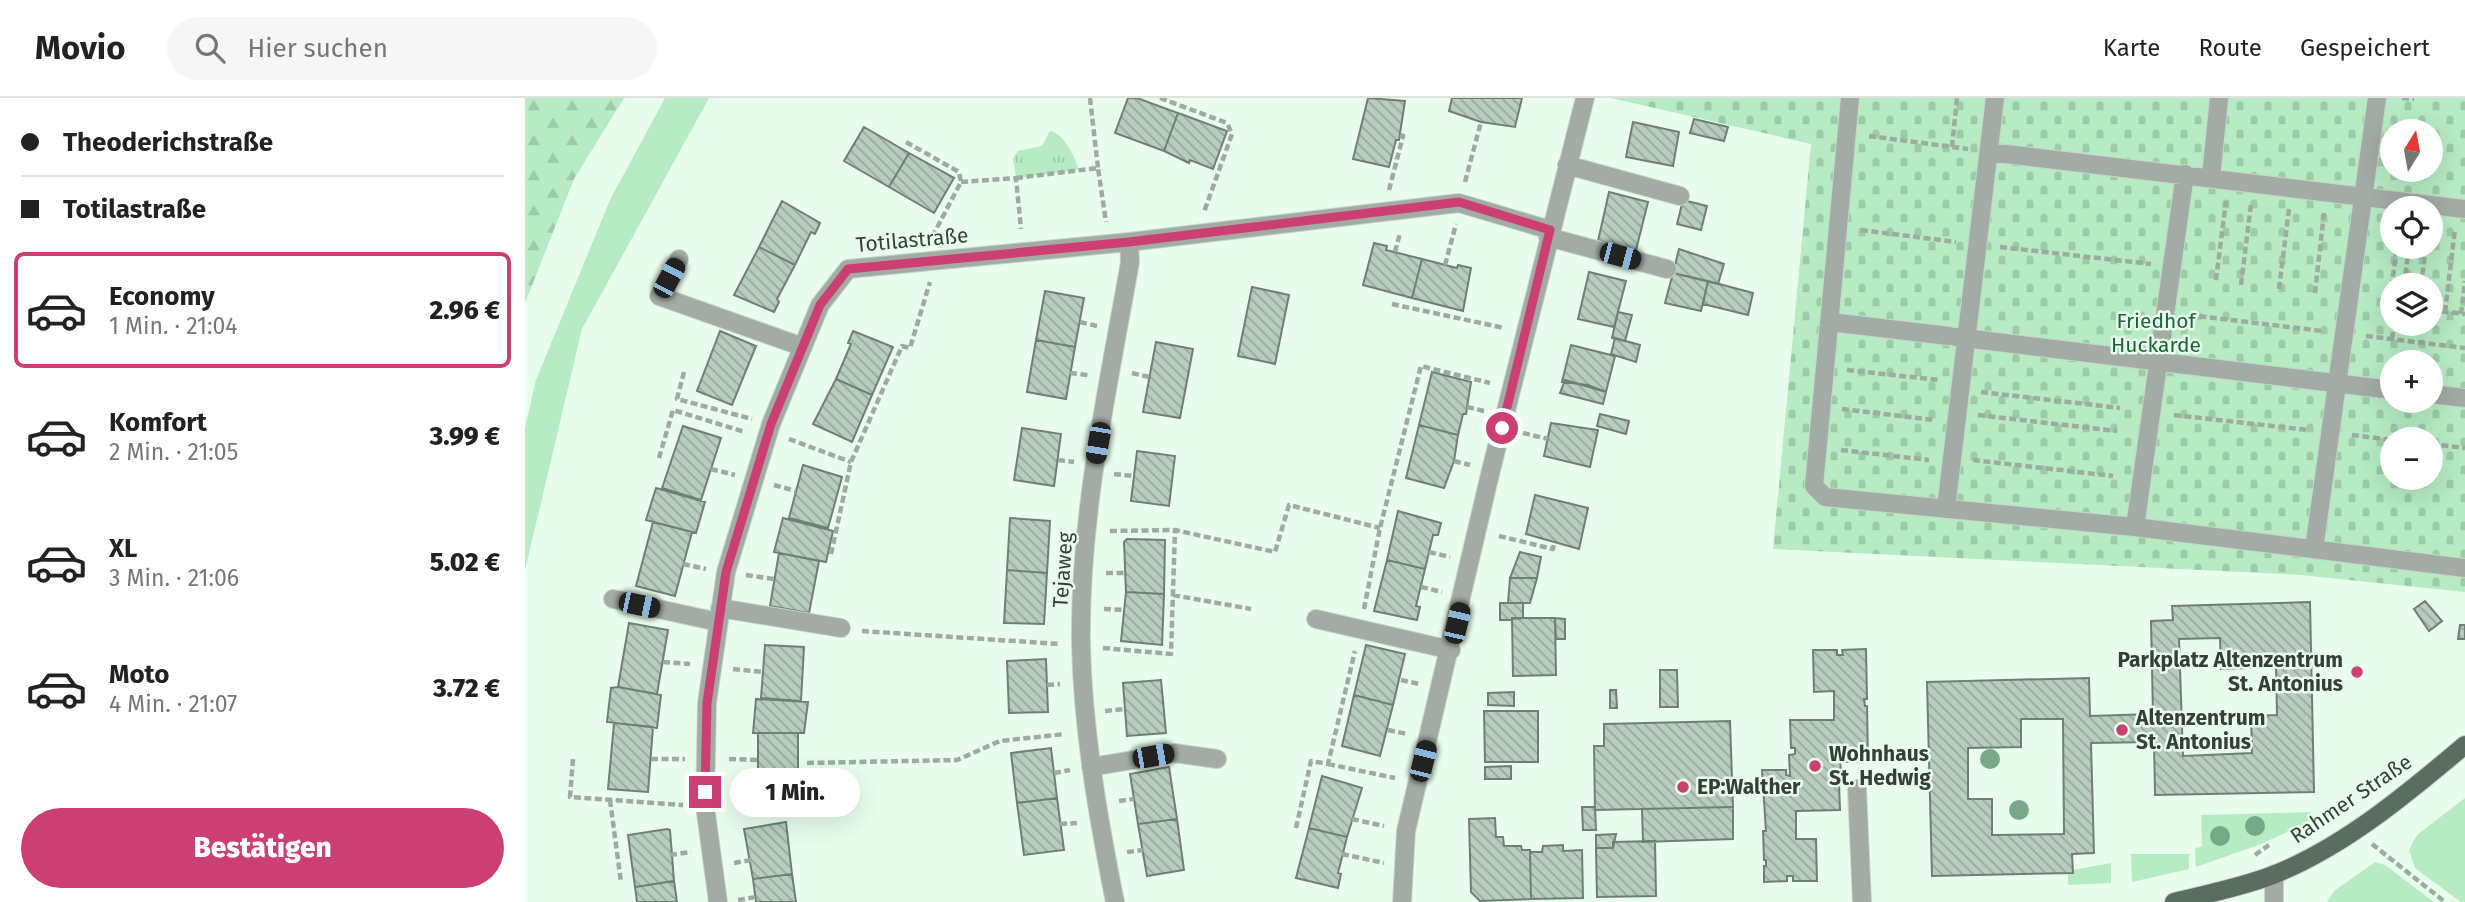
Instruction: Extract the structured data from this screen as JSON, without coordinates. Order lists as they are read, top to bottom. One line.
{"streets":{"main road":["Rahmer Straße"],"street":["Totilastraße","Tejaweg"]},"crossings":[["Totilastraße","Tejaweg"]],"parks":["Friedhof Huckarde"],"places":["Parkplatz Altenzentrum St. Antonius","Altenzentrum St. Antonius","Wohnhaus St. Hedwig","EP:Walther"],"north":"top","page":{"header":"Movio","search":"Hier suchen","nav":["Karte","Route","Gespeichert"],"banner":["Theoderichstraße","Totilastraße"],"map_buttons":["+","−"],"list":[{"name":"Economy","note":"1 Min. · 21:04","value":"2.96 €"},{"name":"Komfort","note":"2 Min. · 21:05","value":"3.99 €"},{"name":"XL","note":"3 Min. · 21:06","value":"5.02 €"},{"name":"Moto","note":"4 Min. · 21:07","value":"3.72 €"}],"bubble":"1 Min.","buttons":"Bestätigen"}}
